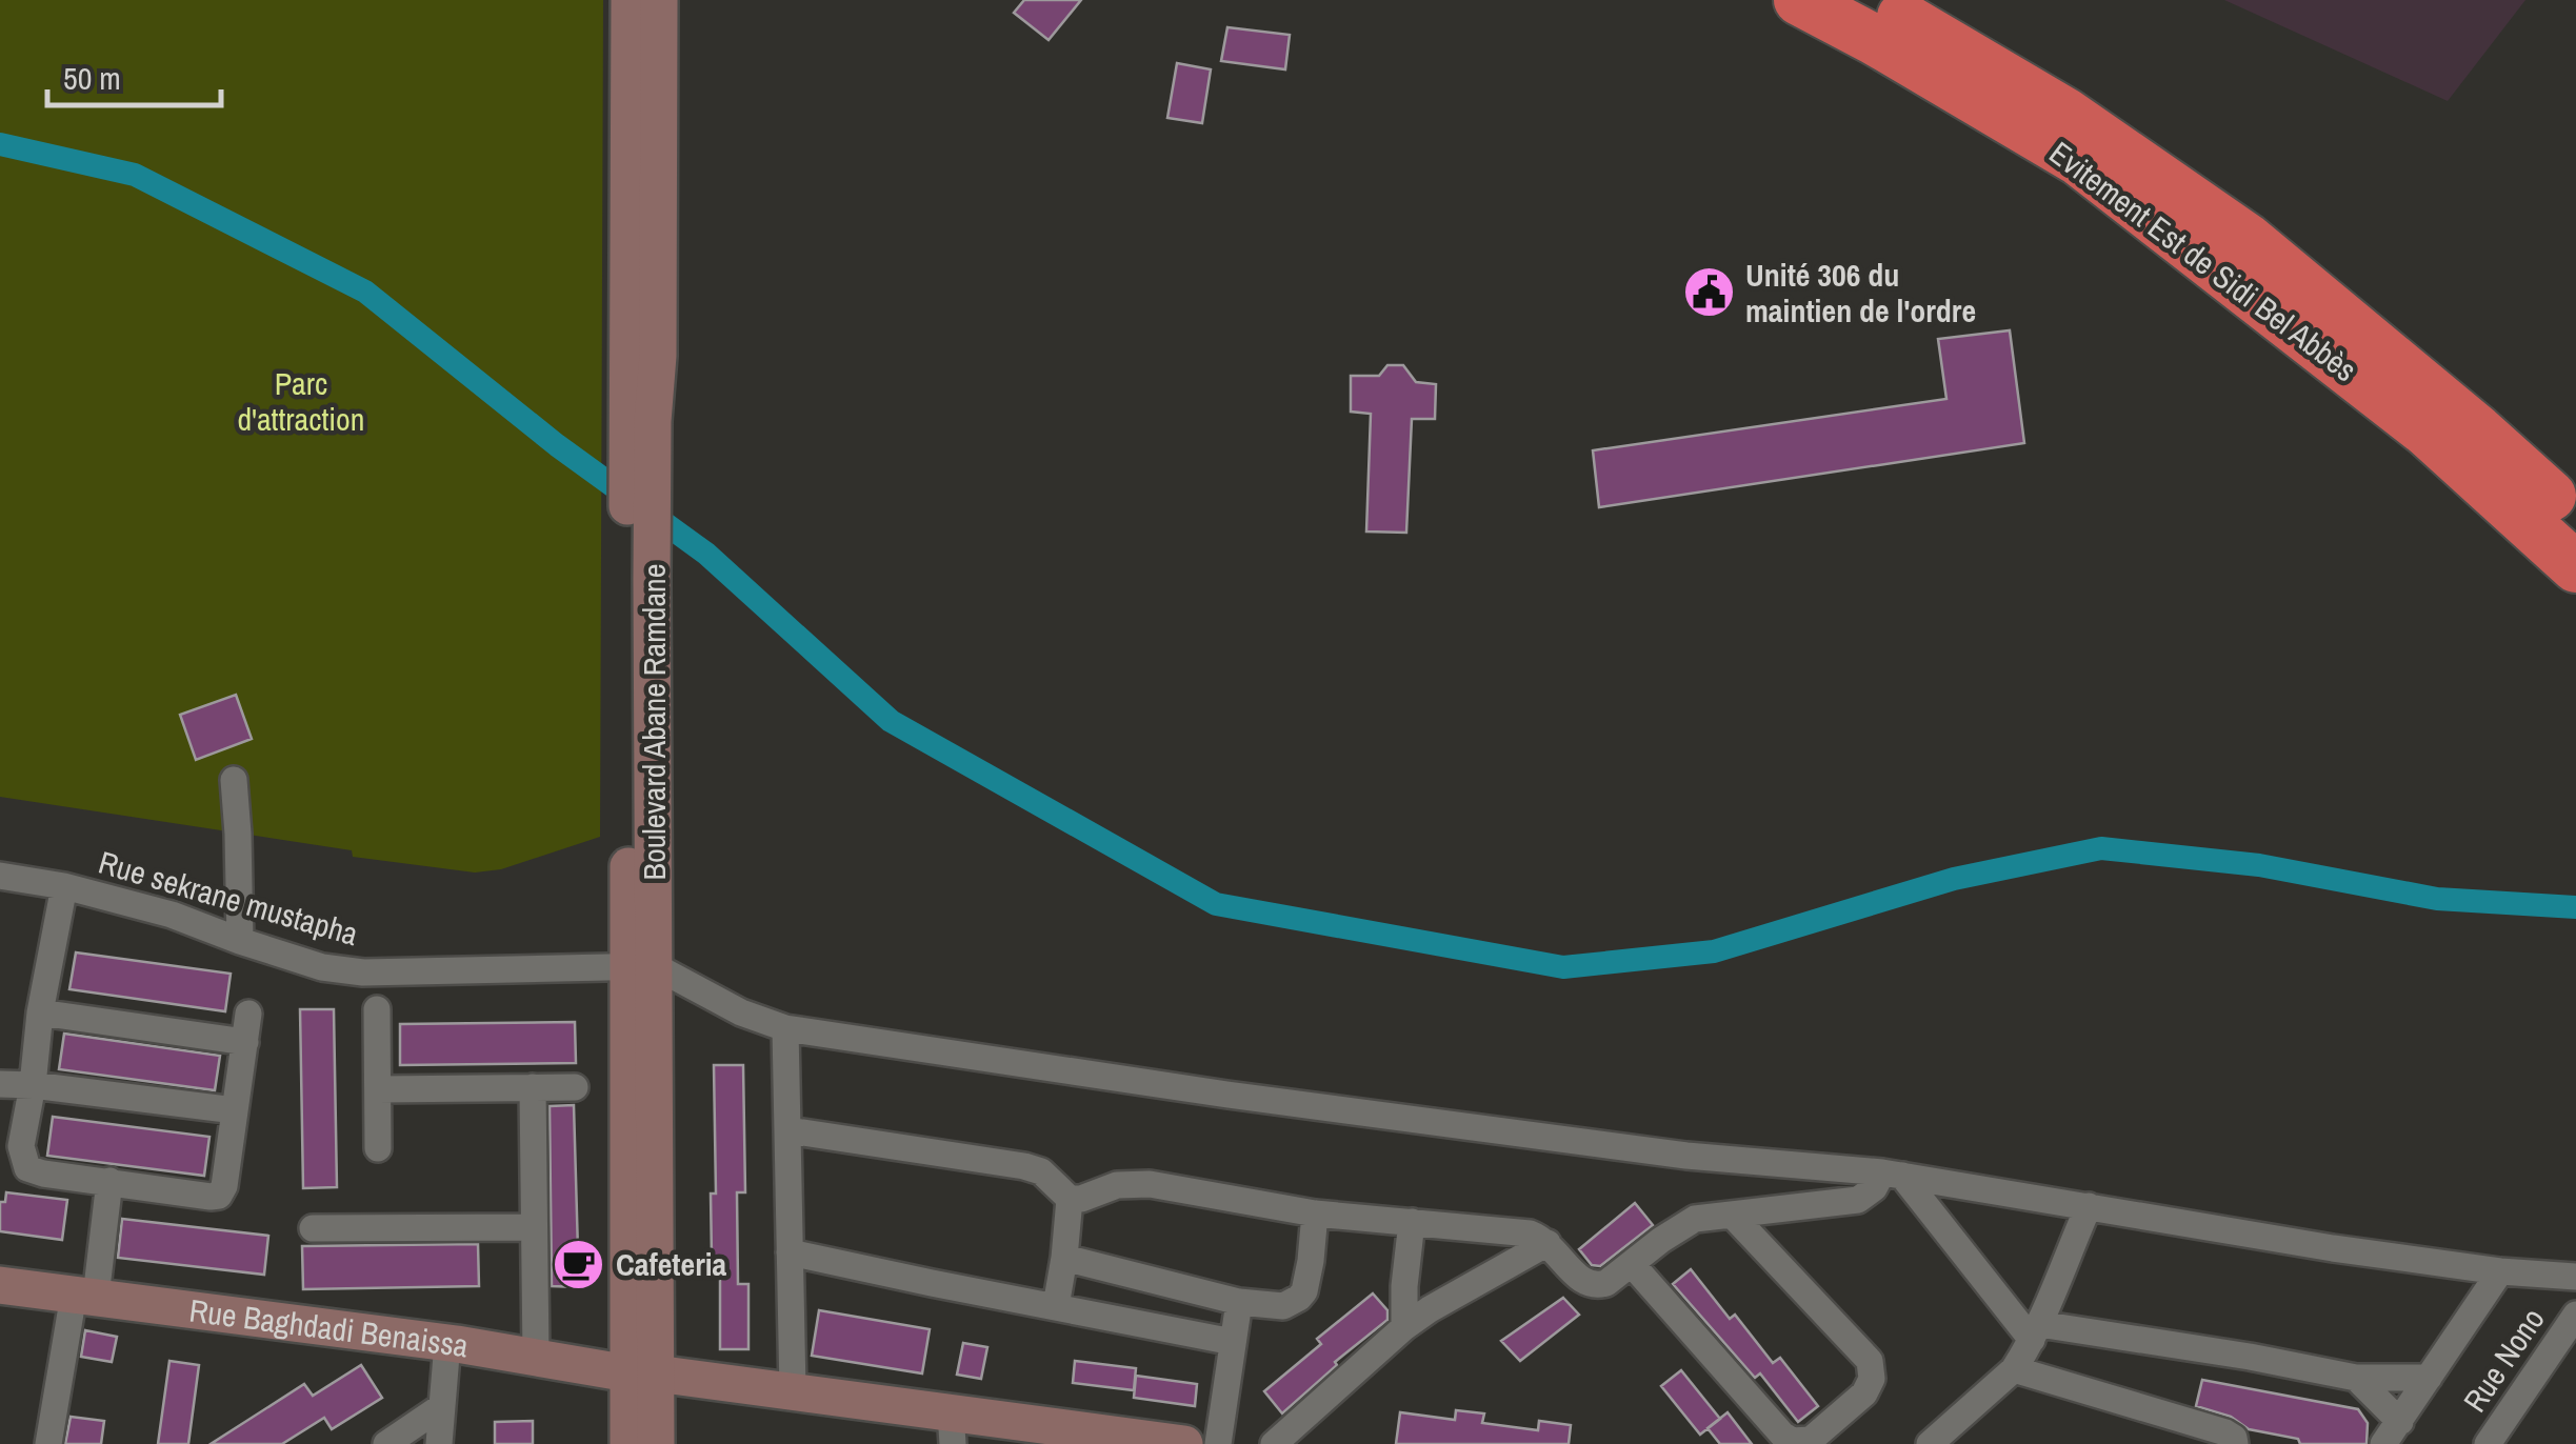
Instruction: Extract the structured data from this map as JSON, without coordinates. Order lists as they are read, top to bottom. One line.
{"streets":{"highway":["Evitement Est de Sidi Bel Abbès"],"main road":["Boulevard Abane Ramdane","Rue Baghdadi Benaissa"],"street":["Rue sekrane mustapha","Rue Nono"]},"crossings":[["Boulevard Abane Ramdane","Rue sekrane mustapha"],["Boulevard Abane Ramdane","Rue Baghdadi Benaissa"]],"parks":["Parc d'attraction"],"places":{"public building":["Unité 306 du maintien de l'ordre"],"cafe":["Cafeteria"]},"scale_bar":"50 m"}
